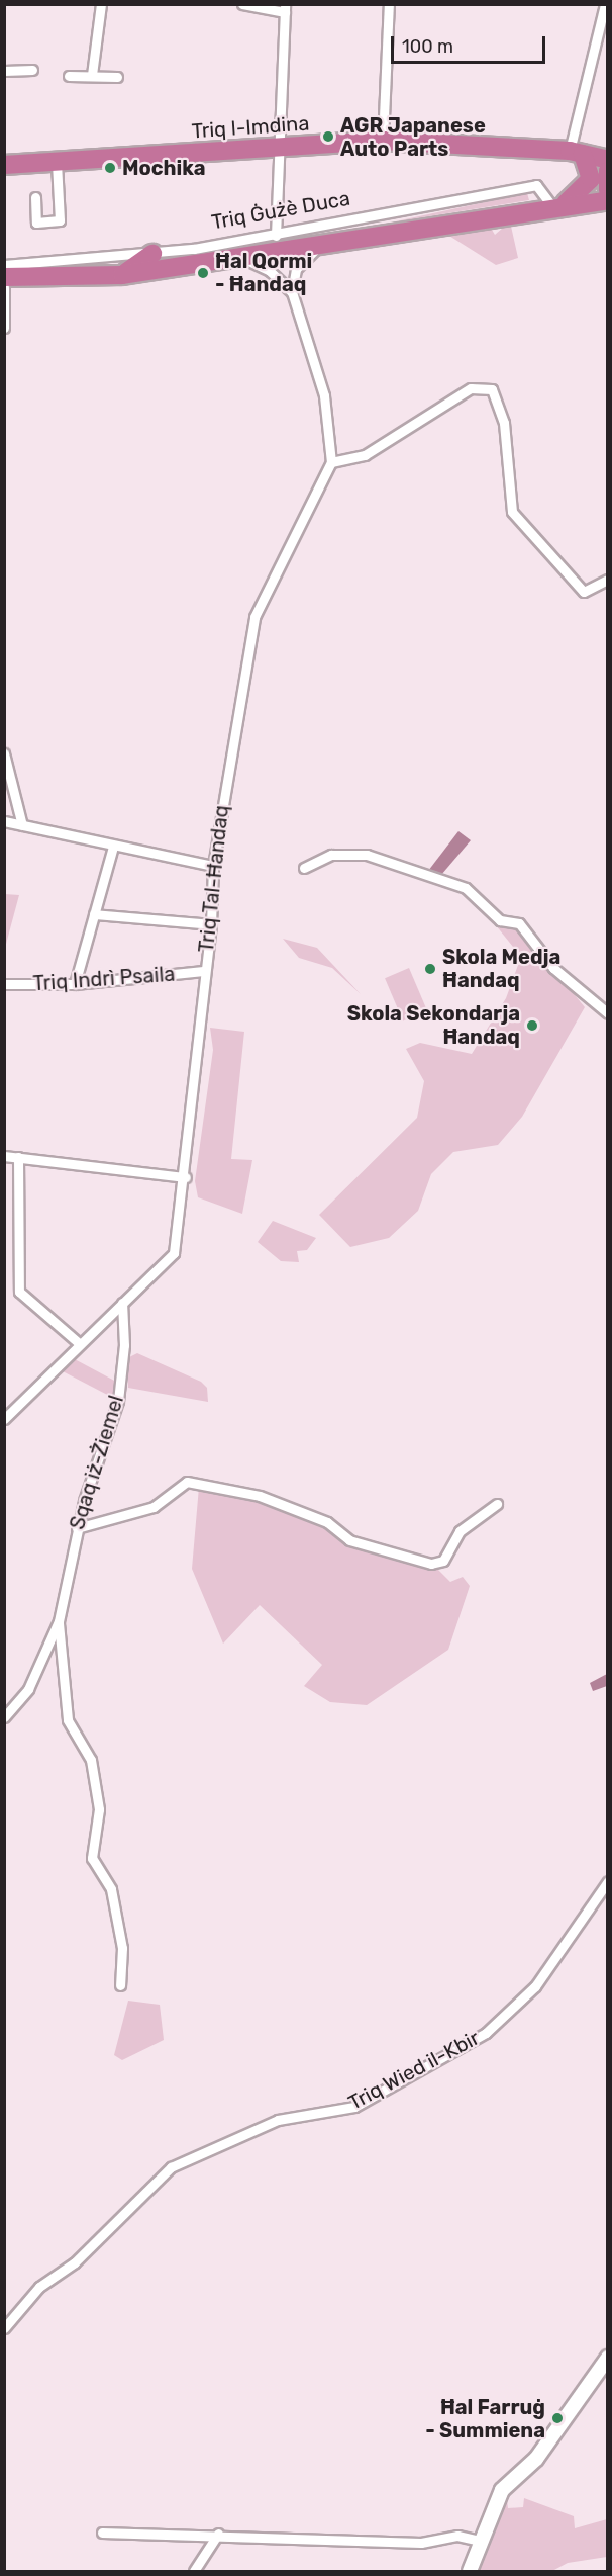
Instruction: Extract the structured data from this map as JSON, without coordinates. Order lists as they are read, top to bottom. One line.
{"streets":{"highway":["Triq l-Imdina","Triq Ġużè Duca"],"street":["Triq Tal-Ħandaq","Triq Indrì Psaila","Sqaq iż-Żiemel","Triq Wied il-Kbir"]},"crossings":[["Triq Tal-Ħandaq","Triq Indrì Psaila"],["Triq Tal-Ħandaq","Sqaq iż-Żiemel"]],"places":["AGR Japanese Auto Parts","Mochika","Ħal Qormi - Ħandaq","Skola Medja Ħandaq","Skola Sekondarja Ħandaq","Ħal Farruġ - Summiena"],"scale_bar":"100 m"}
